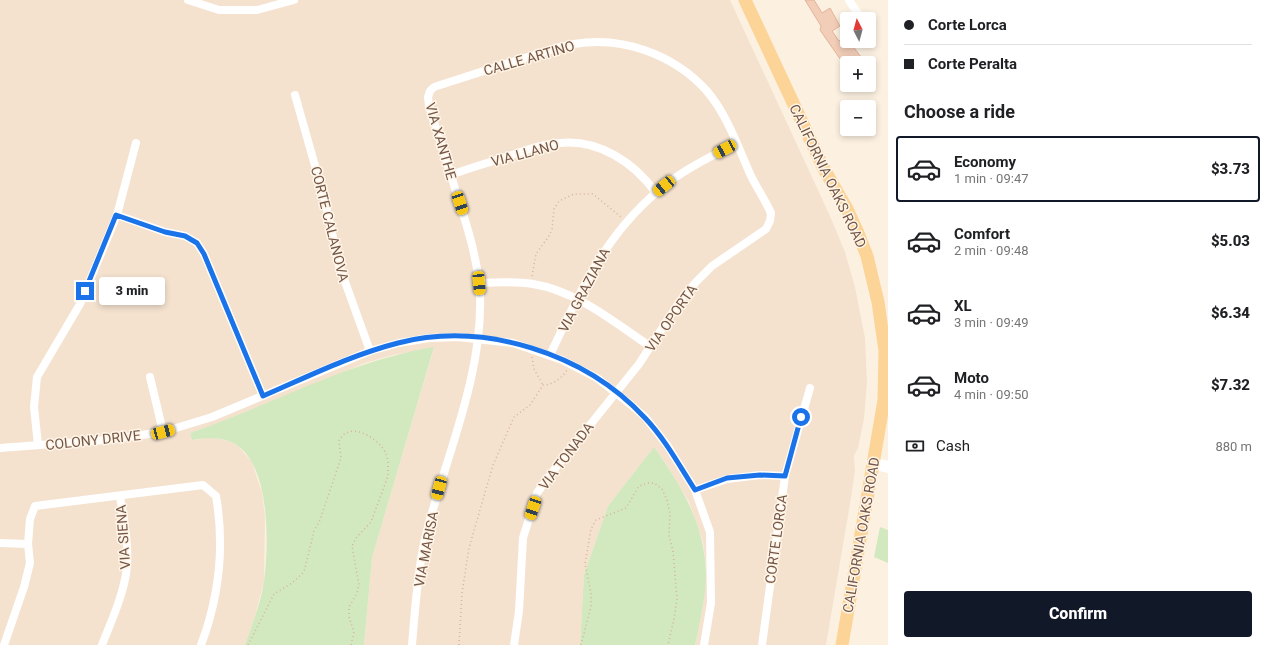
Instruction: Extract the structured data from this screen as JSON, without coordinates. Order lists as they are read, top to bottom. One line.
{"streets":{"main road":["CALIFORNIA OAKS ROAD"],"street":["CALLE ARTINO","VIA XANTHE","VIA LLANO","CORTE CALANOVA","VIA GRAZIANA","VIA OPORTA","COLONY DRIVE","VIA TONADA","VIA SIENA","CORTE LORCA","VIA MARISA"]},"crossings":[["CALLE ARTINO","VIA XANTHE"],["CALLE ARTINO","VIA GRAZIANA"],["CALLE ARTINO","VIA OPORTA"],["VIA XANTHE","VIA LLANO"],["VIA XANTHE","COLONY DRIVE"],["VIA XANTHE","VIA MARISA"],["VIA LLANO","VIA GRAZIANA"],["CORTE CALANOVA","COLONY DRIVE"],["VIA GRAZIANA","COLONY DRIVE"],["VIA OPORTA","COLONY DRIVE"],["VIA OPORTA","VIA TONADA"],["COLONY DRIVE","VIA TONADA"],["COLONY DRIVE","VIA MARISA"]],"north":"top","page":{"banner":["Corte Lorca","Corte Peralta"],"map_buttons":["+","−"],"heading":"Choose a ride","list":[{"name":"Economy","note":"1 min · 09:47","value":"$3.73"},{"name":"Comfort","note":"2 min · 09:48","value":"$5.03"},{"name":"XL","note":"3 min · 09:49","value":"$6.34"},{"name":"Moto","note":"4 min · 09:50","value":"$7.32"}],"bubble":"3 min","pay":["Cash","880 m"],"buttons":"Confirm"}}
